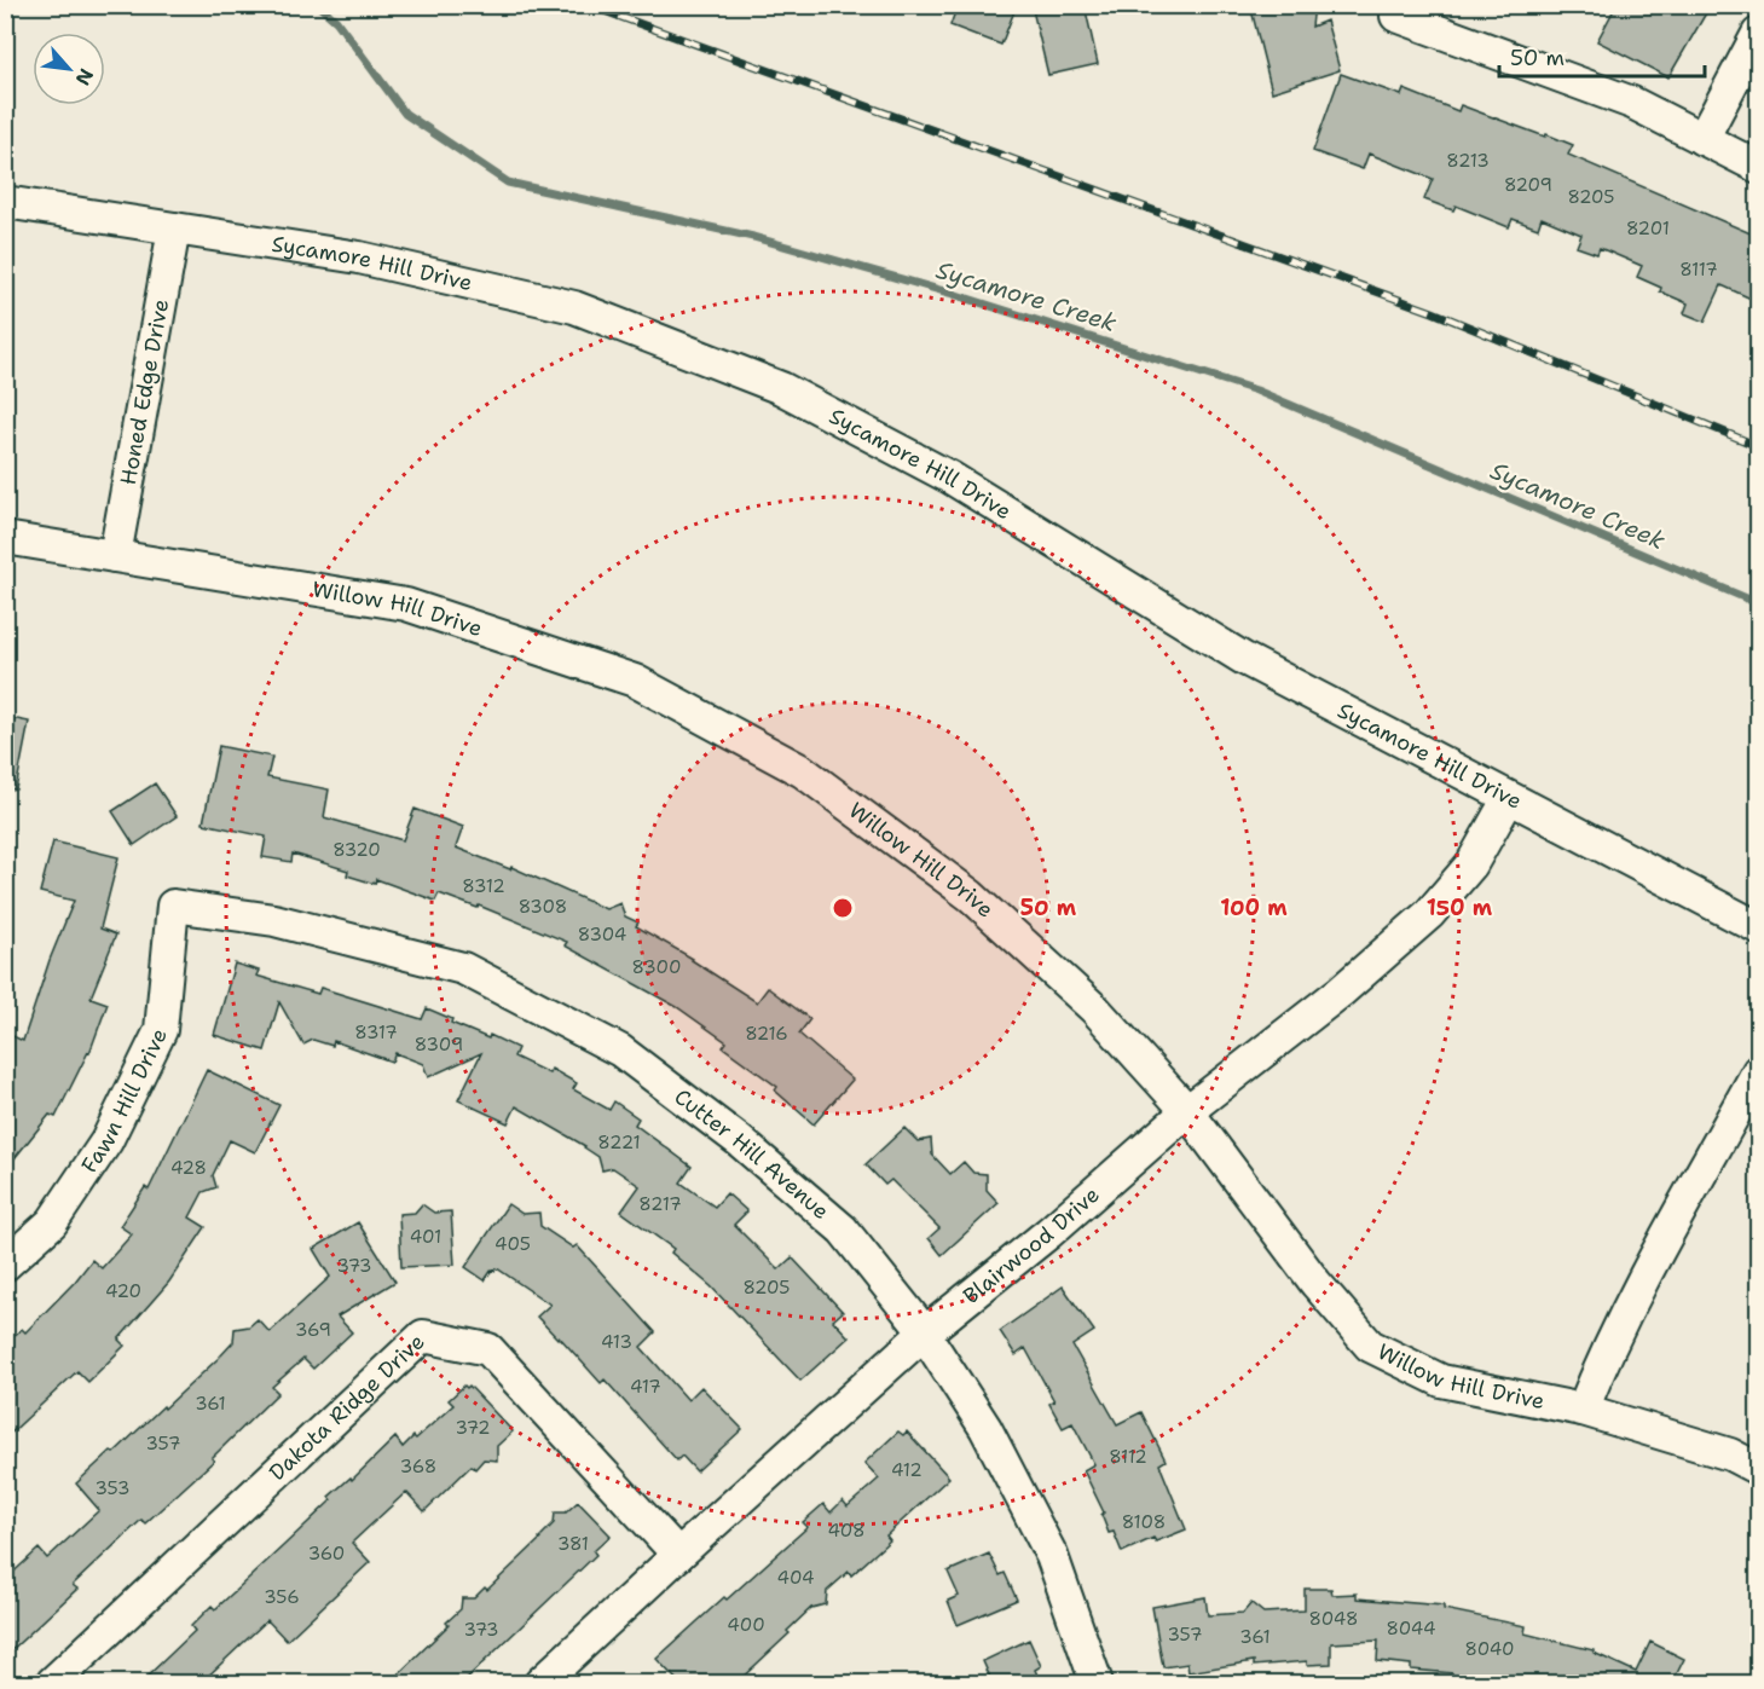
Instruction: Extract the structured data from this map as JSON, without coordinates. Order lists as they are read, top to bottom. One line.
{"streets":{"street":["Sycamore Hill Drive","Honed Edge Drive","Willow Hill Drive","Fawn Hill Drive","Cutter Hill Avenue","Blairwood Drive","Dakota Ridge Drive"]},"crossings":[["Sycamore Hill Drive","Honed Edge Drive"],["Sycamore Hill Drive","Blairwood Drive"],["Honed Edge Drive","Willow Hill Drive"],["Willow Hill Drive","Blairwood Drive"],["Fawn Hill Drive","Cutter Hill Avenue"],["Cutter Hill Avenue","Blairwood Drive"],["Blairwood Drive","Dakota Ridge Drive"]],"water":["Sycamore Creek"],"house_numbers":["8213","8209","8205","8201","8117","8320","8312","8308","8304","8300","8317","8216","8309","8221","428","8217","401","405","373","8205","420","369","413","417","361","372","357","8112","368","412","353","8108","408","381","360","404","356","8048","400","8044","373","357","361","8040"],"scale_bar":"50 m","north":"bottom right","rings":["50 m","100 m","150 m"]}
